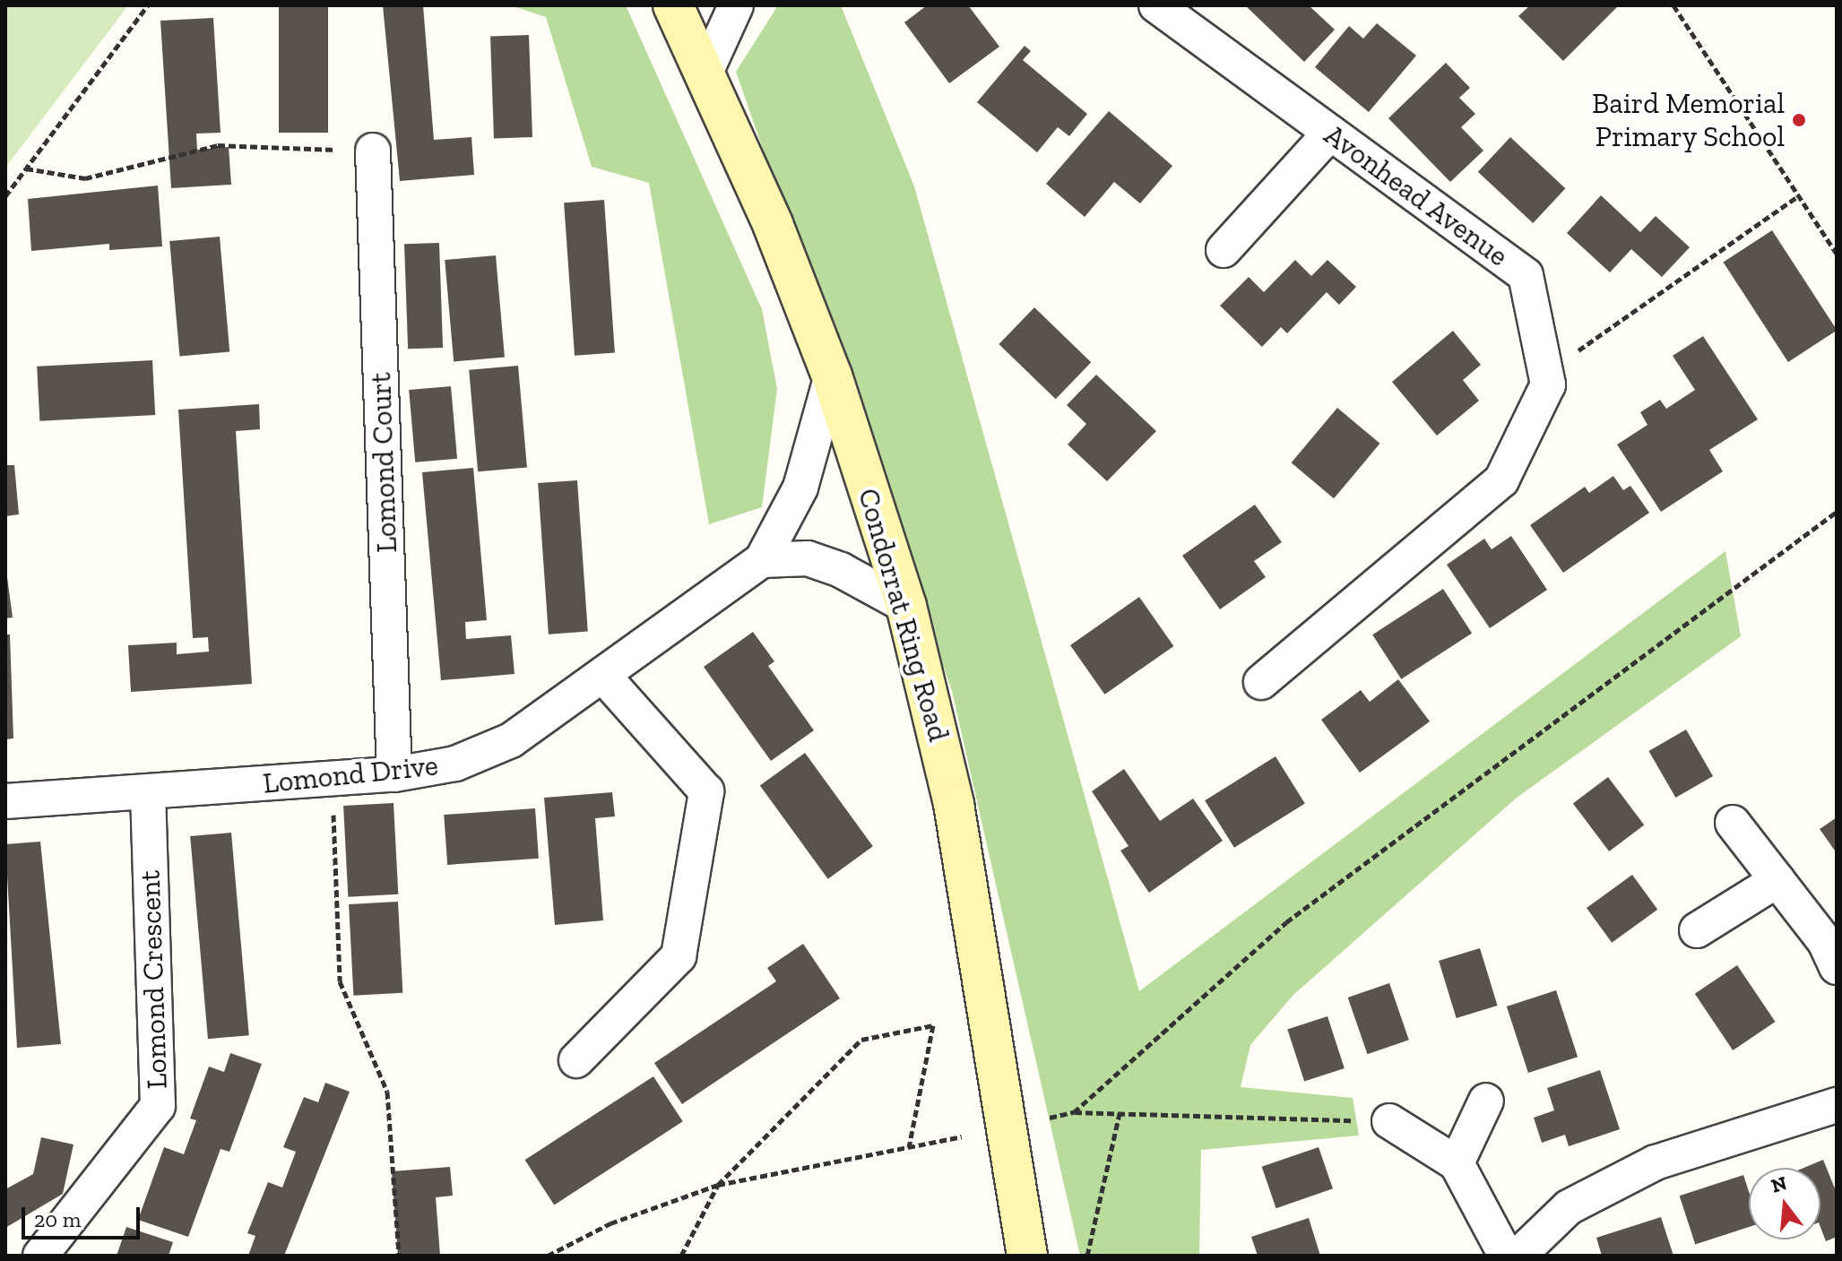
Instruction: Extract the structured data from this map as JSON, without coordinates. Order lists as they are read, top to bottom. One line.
{"streets":{"street":["Avonhead Avenue","Lomond Court","Condorrat Ring Road","Lomond Drive","Lomond Crescent"]},"crossings":[["Lomond Court","Lomond Drive"],["Lomond Drive","Lomond Crescent"]],"places":["Baird Memorial Primary School"],"scale_bar":"20 m","north":"top"}
